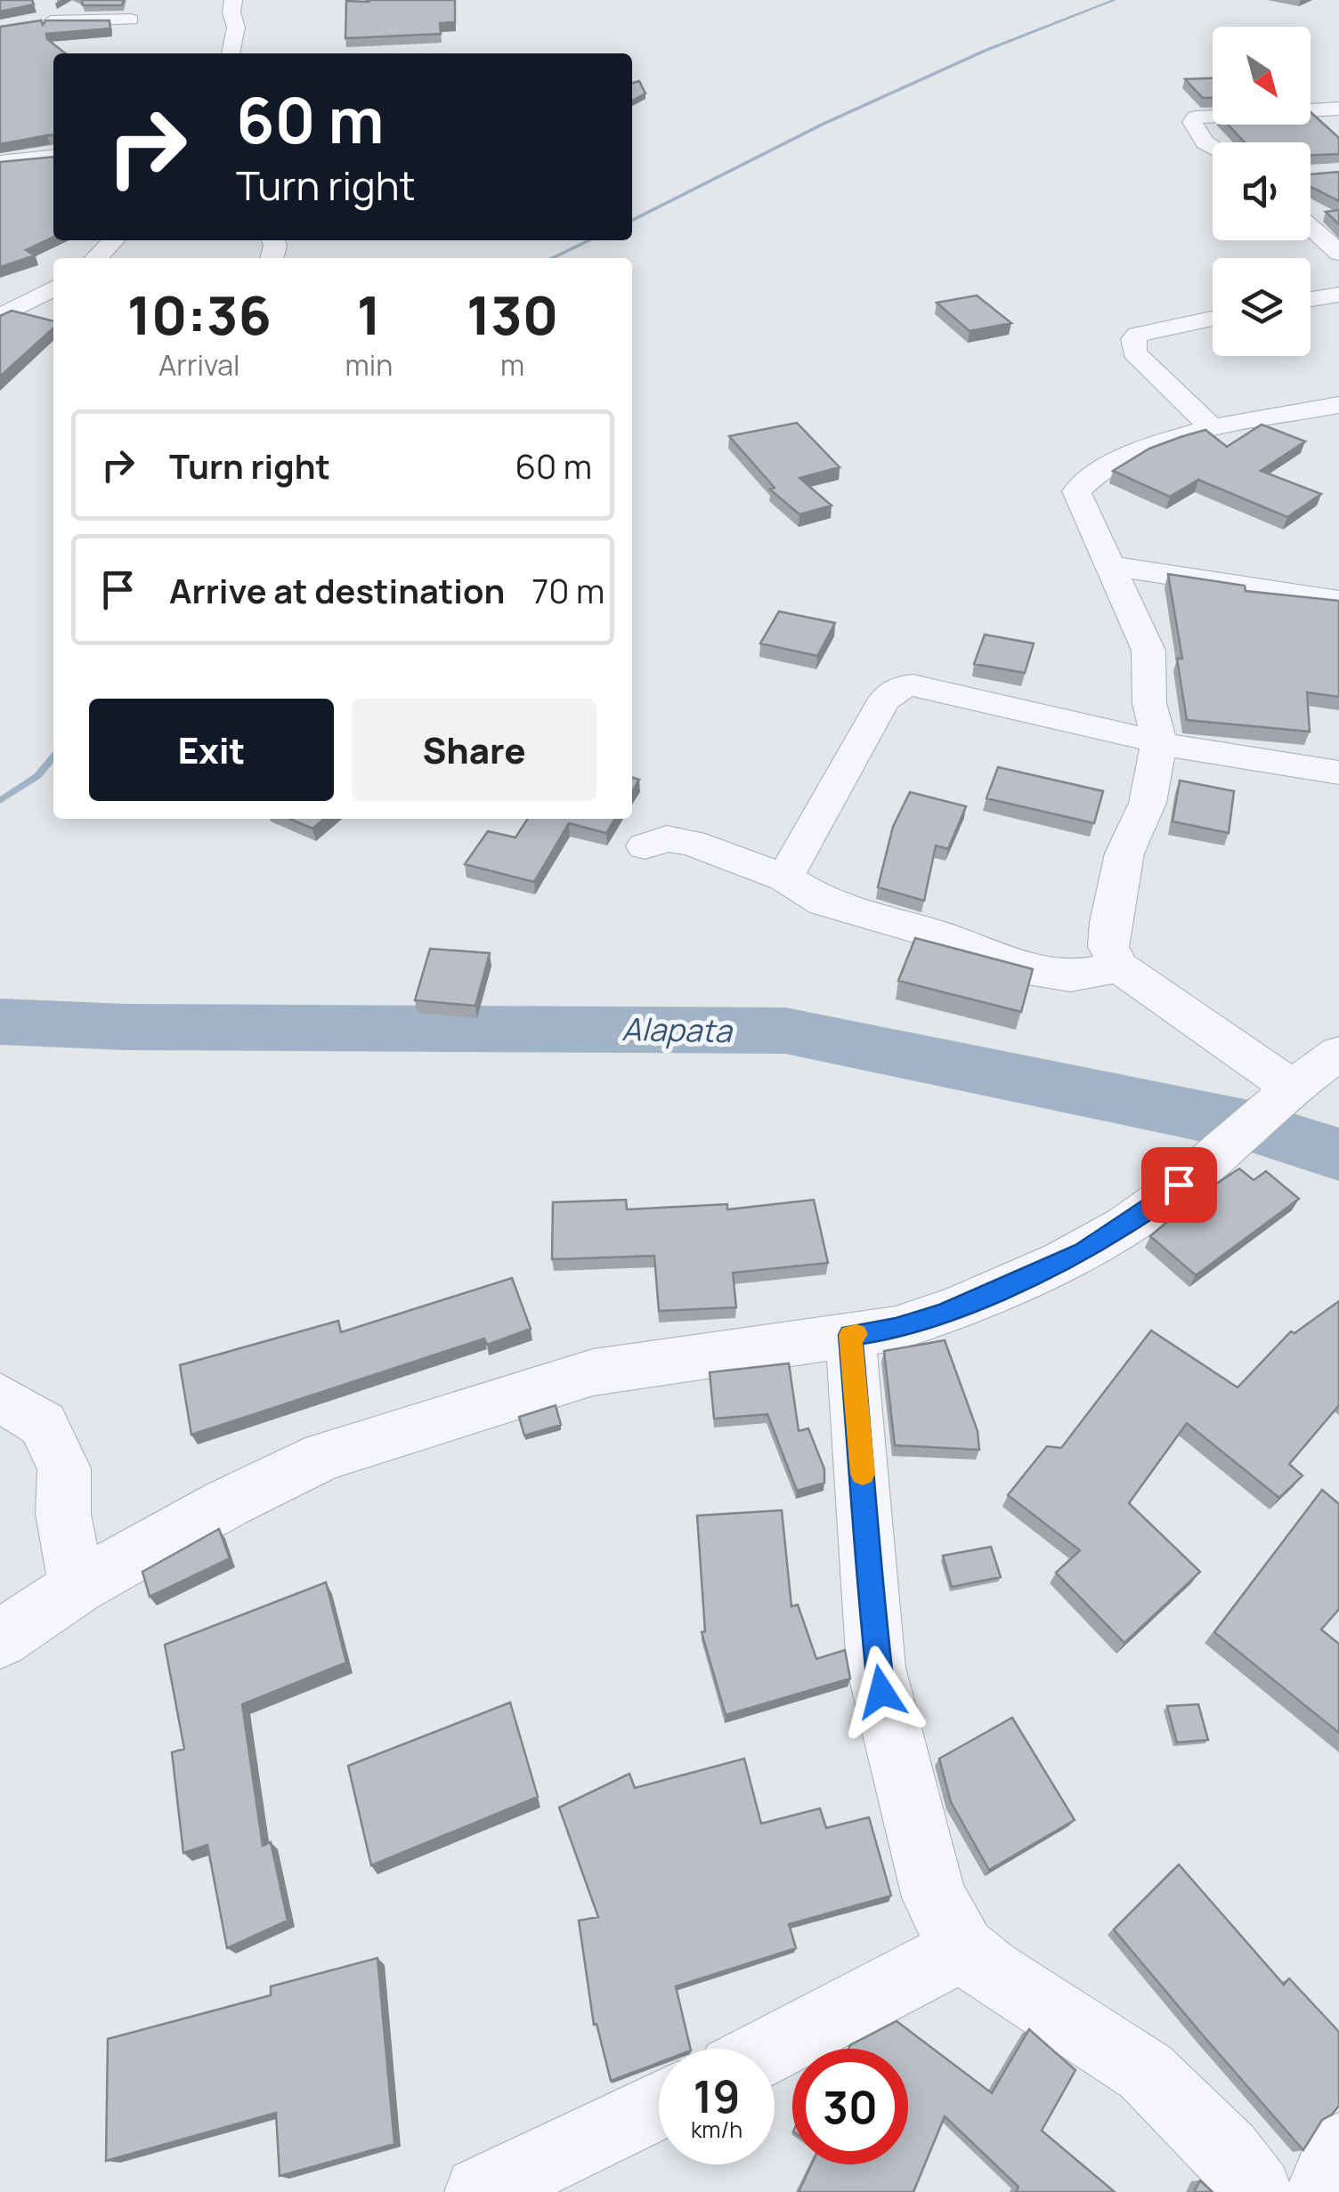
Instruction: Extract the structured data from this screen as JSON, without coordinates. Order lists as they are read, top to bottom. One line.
{"water":["Alapata"],"north":"bottom right","page":{"turn":["60 m","Turn right"],"eta":["10:36","Arrival","1","min","130","m"],"list":[{"name":"Turn right","value":"60 m"},{"name":"Arrive at destination","value":"70 m"}],"buttons":["Exit","Share"],"speed":"19 km/h","limit":"30"}}
